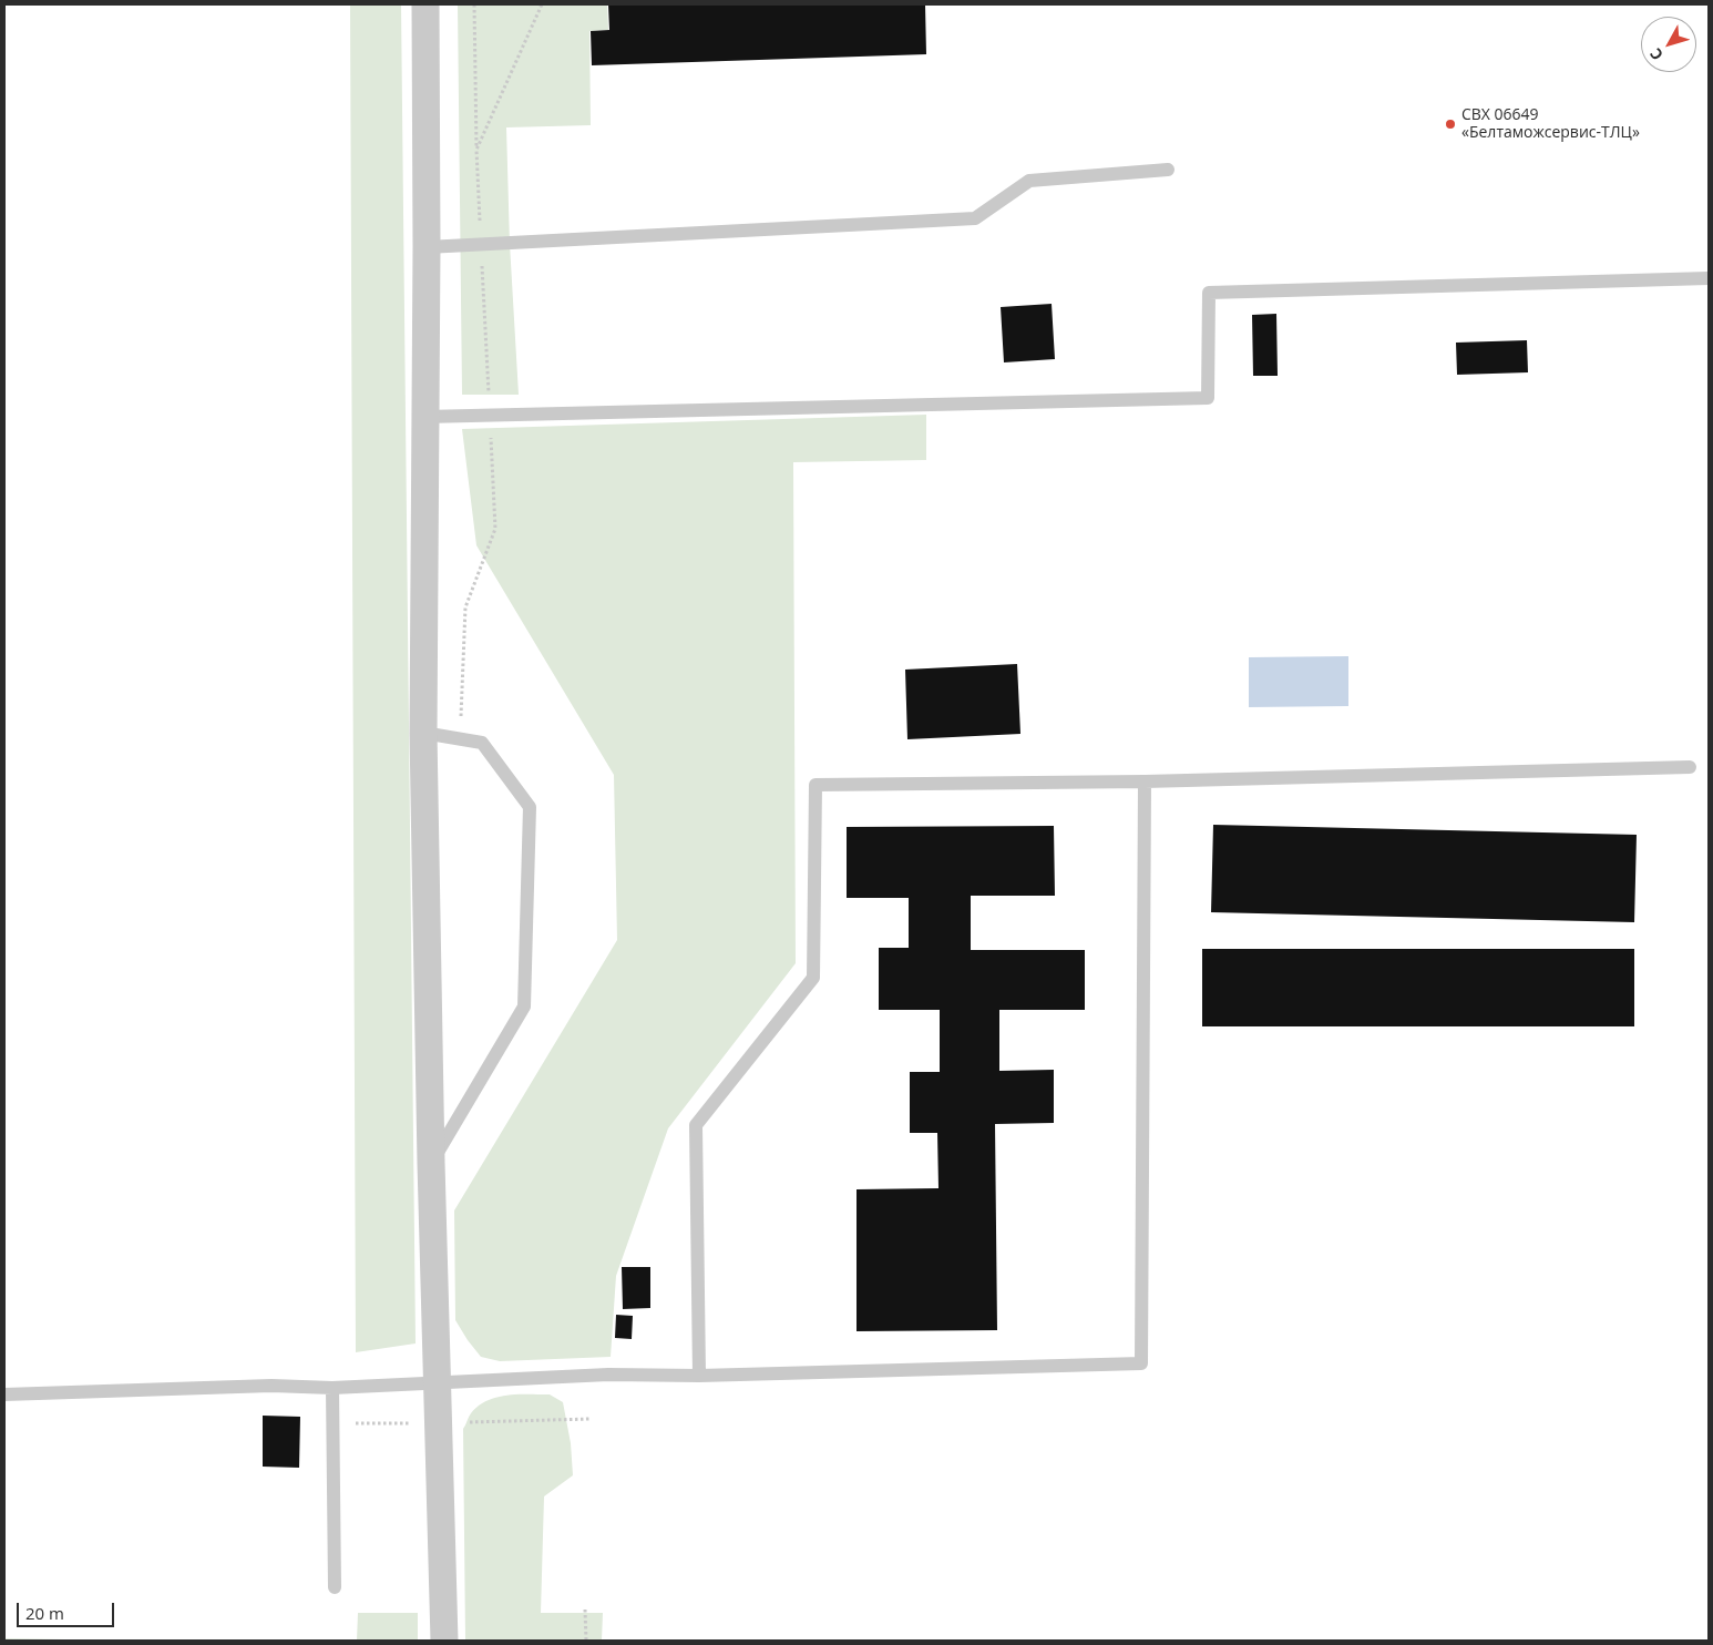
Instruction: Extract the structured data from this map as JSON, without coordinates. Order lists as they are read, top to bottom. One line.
{"places":["СВХ 06649 «Белтаможсервис-ТЛЦ»"],"scale_bar":"20 m","north":"bottom left"}
